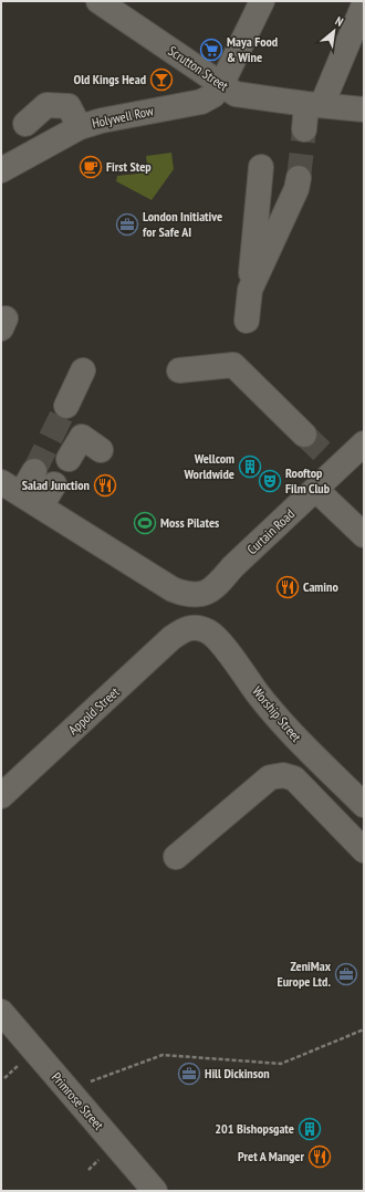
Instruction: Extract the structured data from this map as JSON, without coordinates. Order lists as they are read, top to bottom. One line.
{"streets":{"street":["Scrutton Street","Holywell Row","Curtain Road","Appold Street","Worship Street","Primrose Street"]},"crossings":[["Scrutton Street","Holywell Row"],["Appold Street","Worship Street"]],"places":{"supermarket":["Maya Food & Wine"],"bar":["Old Kings Head"],"cafe":["First Step"],"office":["London Initiative for Safe AI","ZeniMax Europe Ltd.","Hill Dickinson"],"building":["Wellcom Worldwide","201 Bishopsgate"],"theatre":["Rooftop Film Club"],"restaurant":["Salad Junction","Camino","Pret A Manger"],"sports":["Moss Pilates"]},"north":"top right"}
